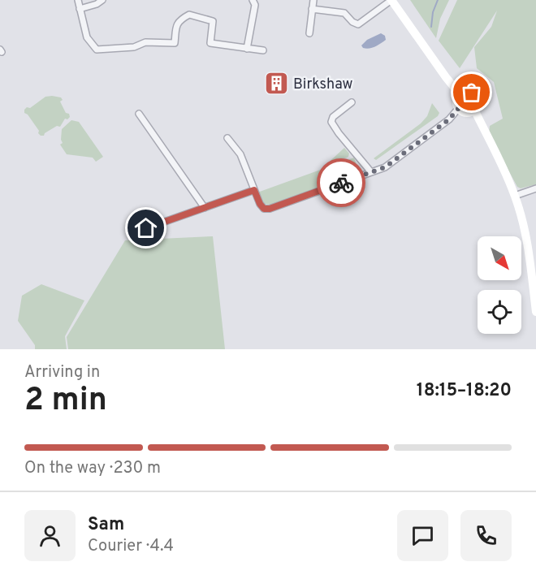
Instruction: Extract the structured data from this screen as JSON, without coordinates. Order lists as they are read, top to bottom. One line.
{"places":{"building":["Birkshaw"]},"north":"bottom right","page":{"heading":["2 min","Arriving in","18:15–18:20"],"panel":["Sam","Courier · 4.4"],"bar":"On the way · 230 m"}}
